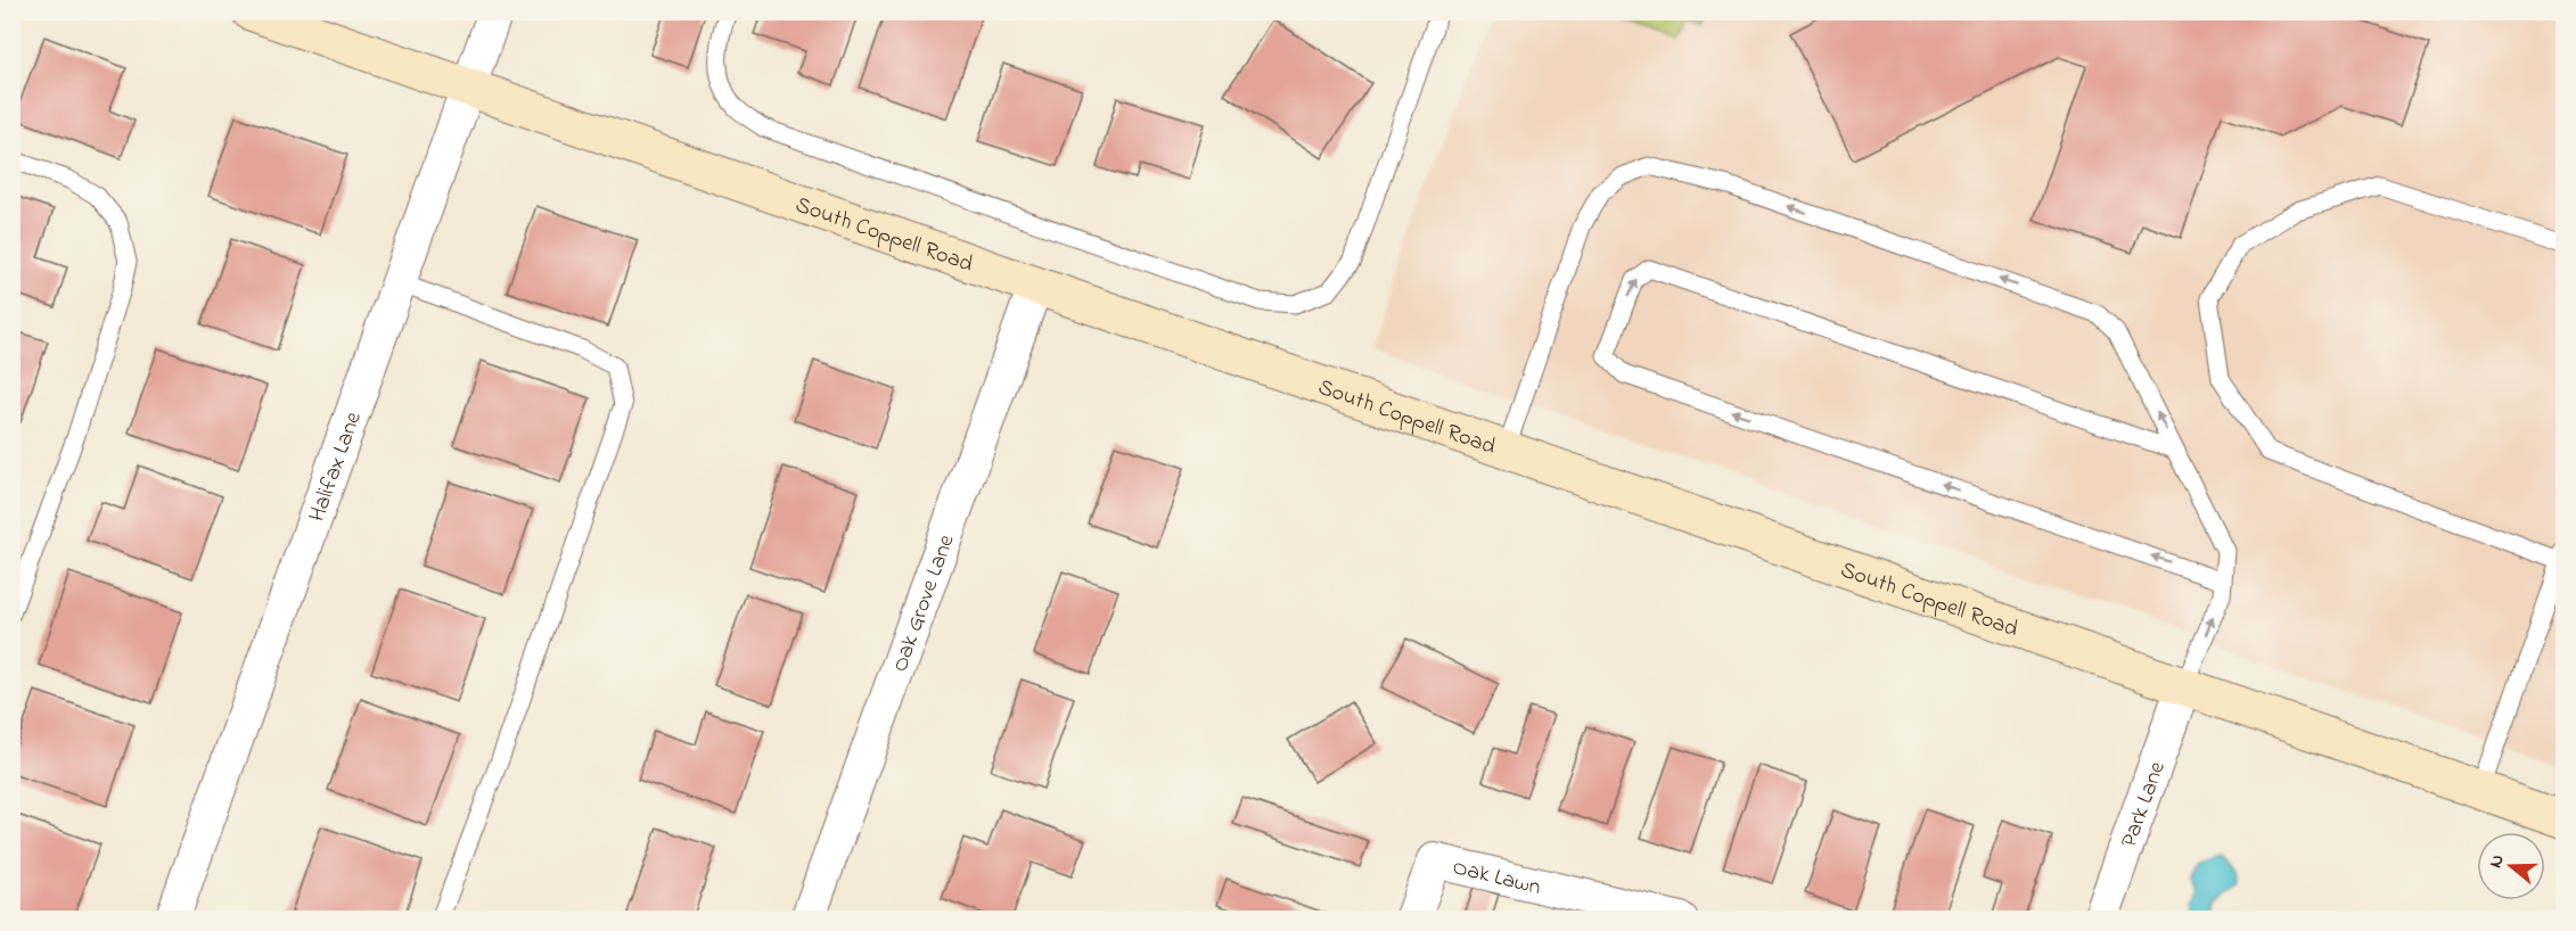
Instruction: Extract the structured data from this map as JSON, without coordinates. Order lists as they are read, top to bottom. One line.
{"streets":{"street":["South Coppell Road","Halifax Lane","Oak Grove Lane","Park Lane","Oak Lawn"]},"crossings":[["South Coppell Road","Halifax Lane"],["South Coppell Road","Oak Grove Lane"],["South Coppell Road","Park Lane"]],"north":"left"}
